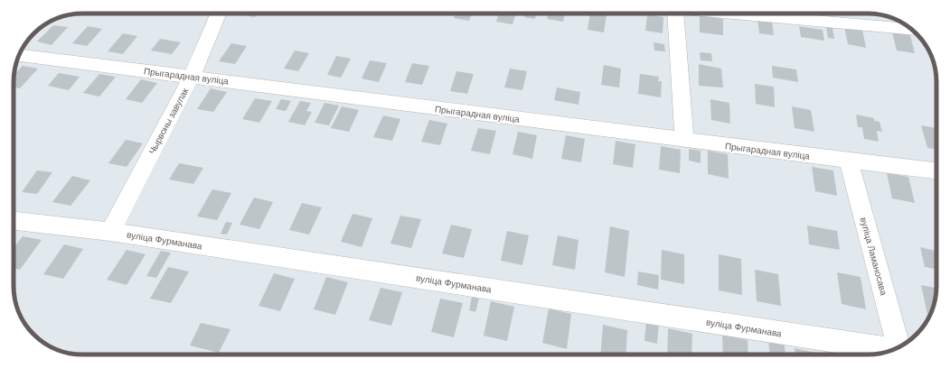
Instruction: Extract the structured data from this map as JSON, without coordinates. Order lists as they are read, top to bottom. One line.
{"streets":{"street":["Прыгарадная вуліца","Чырвоны завулак","вуліца Фурманава","вуліца Ламаносава"]},"crossings":[["Прыгарадная вуліца","Чырвоны завулак"],["Прыгарадная вуліца","вуліца Ламаносава"],["Чырвоны завулак","вуліца Фурманава"]]}
